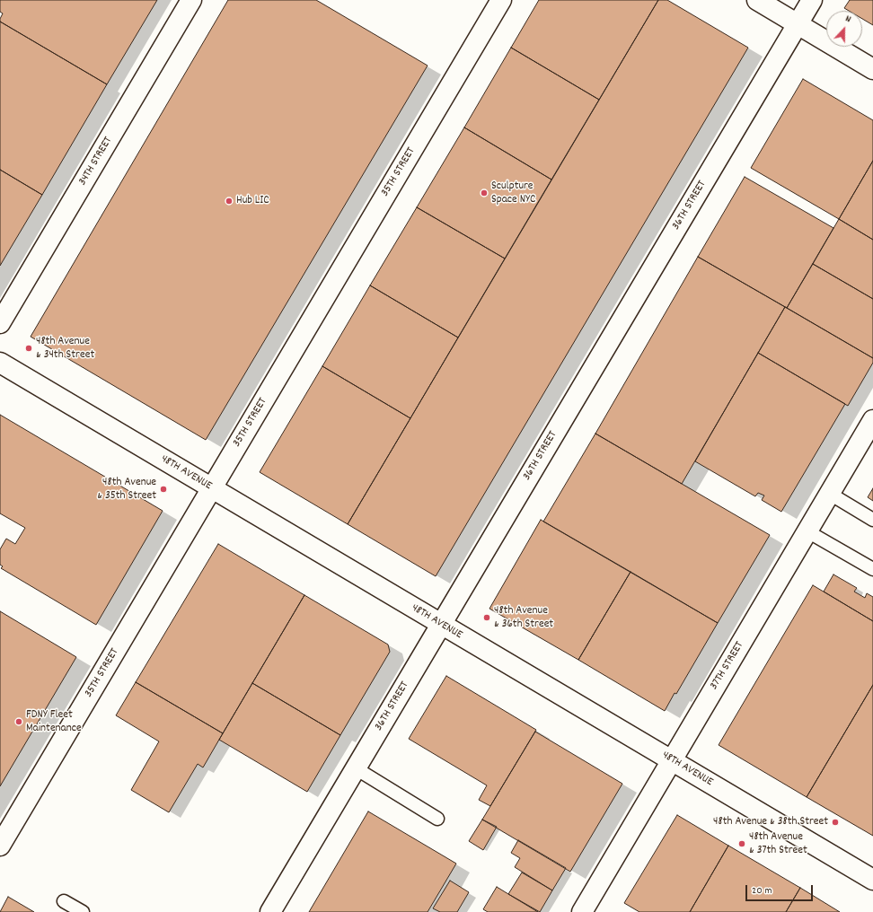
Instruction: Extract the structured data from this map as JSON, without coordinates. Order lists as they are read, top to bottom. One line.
{"streets":{"street":["34TH STREET","35TH STREET","36TH STREET","48TH AVENUE","37TH STREET"]},"crossings":[["35TH STREET","48TH AVENUE"],["36TH STREET","48TH AVENUE"],["48TH AVENUE","37TH STREET"]],"places":["Sculpture Space NYC","Hub LIC","48th Avenue & 34th Street","48th Avenue & 35th Street","48th Avenue & 36th Street","FDNY Fleet Maintenance","48th Avenue & 38th Street","48th Avenue & 37th Street"],"scale_bar":"20 m","north":"top"}
